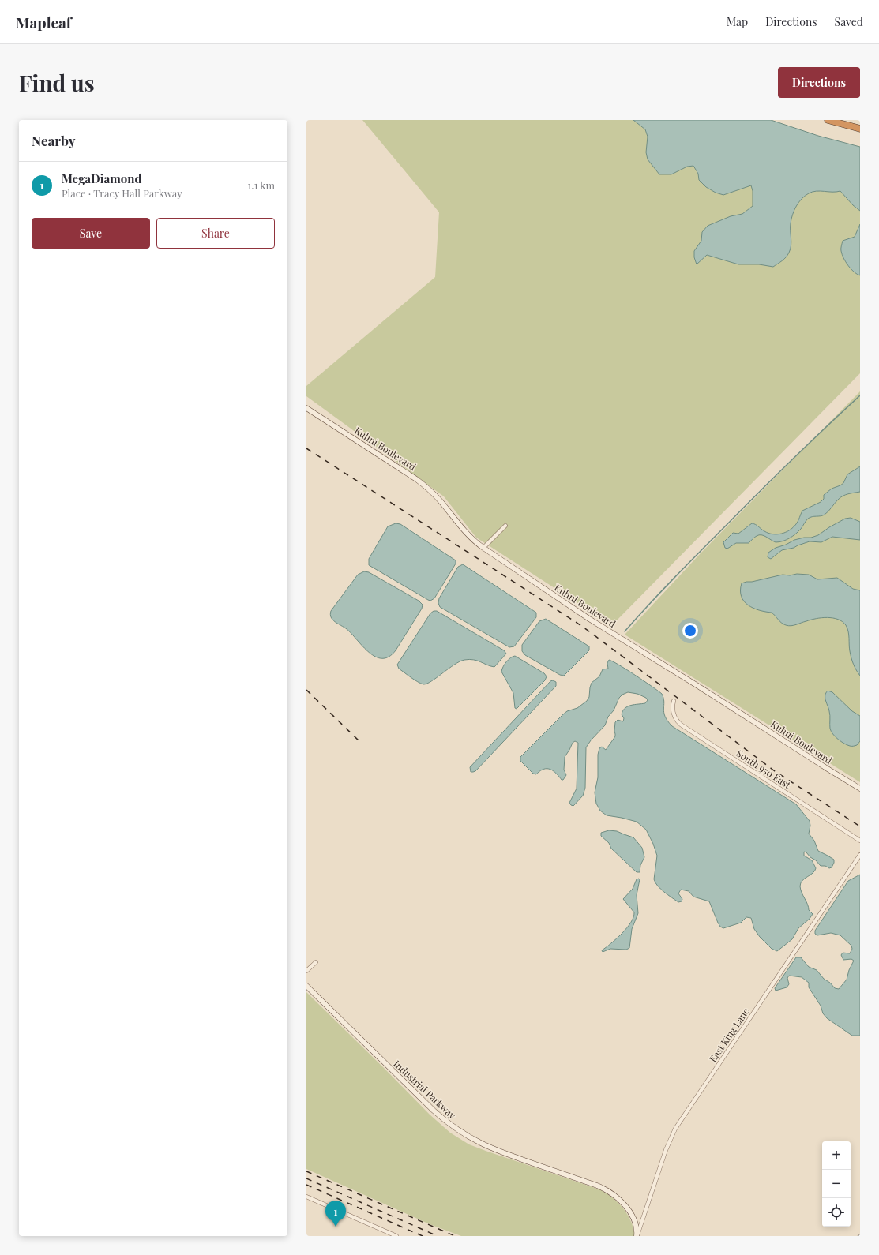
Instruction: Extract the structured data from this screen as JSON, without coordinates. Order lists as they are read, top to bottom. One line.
{"streets":{"street":["Kuhni Boulevard","South 950 East","East King Lane","Industrial Parkway"]},"crossings":[["East King Lane","Industrial Parkway"]],"page":{"header":"Mapleaf","nav":["Map","Directions","Saved"],"buttons":["Directions",["Save","Share"]],"title":"Find us","heading":"Nearby","list":[{"mark":"1","name":"MegaDiamond","note":"Place · Tracy Hall Parkway","value":"1.1 km"}],"map_buttons":["+","−"],"pins":"1"}}
